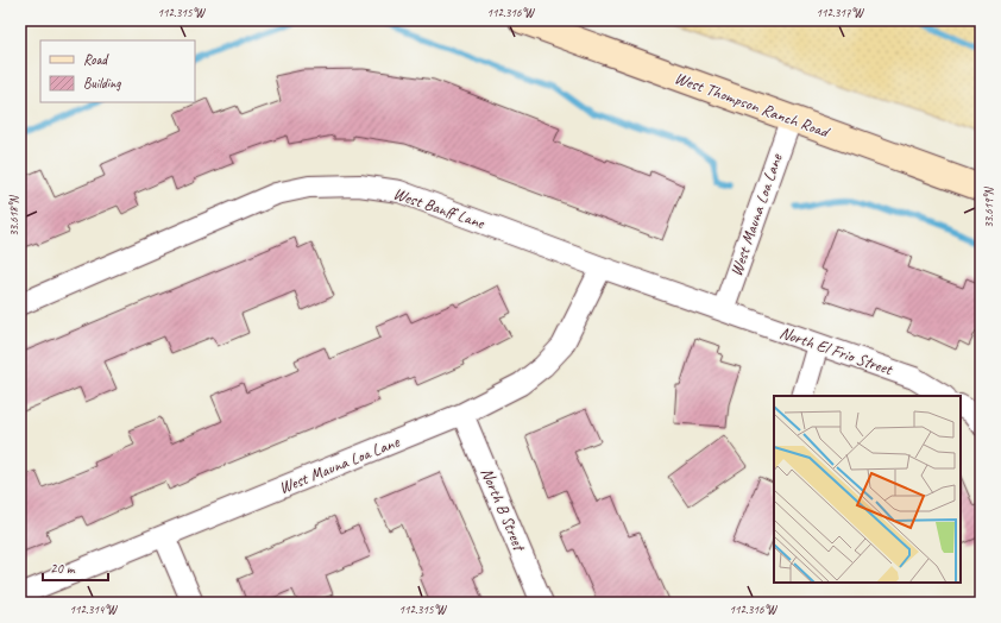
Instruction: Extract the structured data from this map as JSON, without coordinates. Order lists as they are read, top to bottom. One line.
{"streets":{"main road":["West Thompson Ranch Road"],"street":["West Banff Lane","West Mauna Loa Lane","North El Frio Street","North B Street"]},"crossings":[["West Thompson Ranch Road","West Mauna Loa Lane"],["West Banff Lane","West Mauna Loa Lane"],["West Banff Lane","North El Frio Street"],["West Mauna Loa Lane","North El Frio Street"],["West Mauna Loa Lane","North B Street"]],"legend":["Road","Building"],"scale_bar":"20 m","coordinates":["112.315°W","112.316°W","112.317°W","33.619°N","33.618°N","112.314°W"]}
